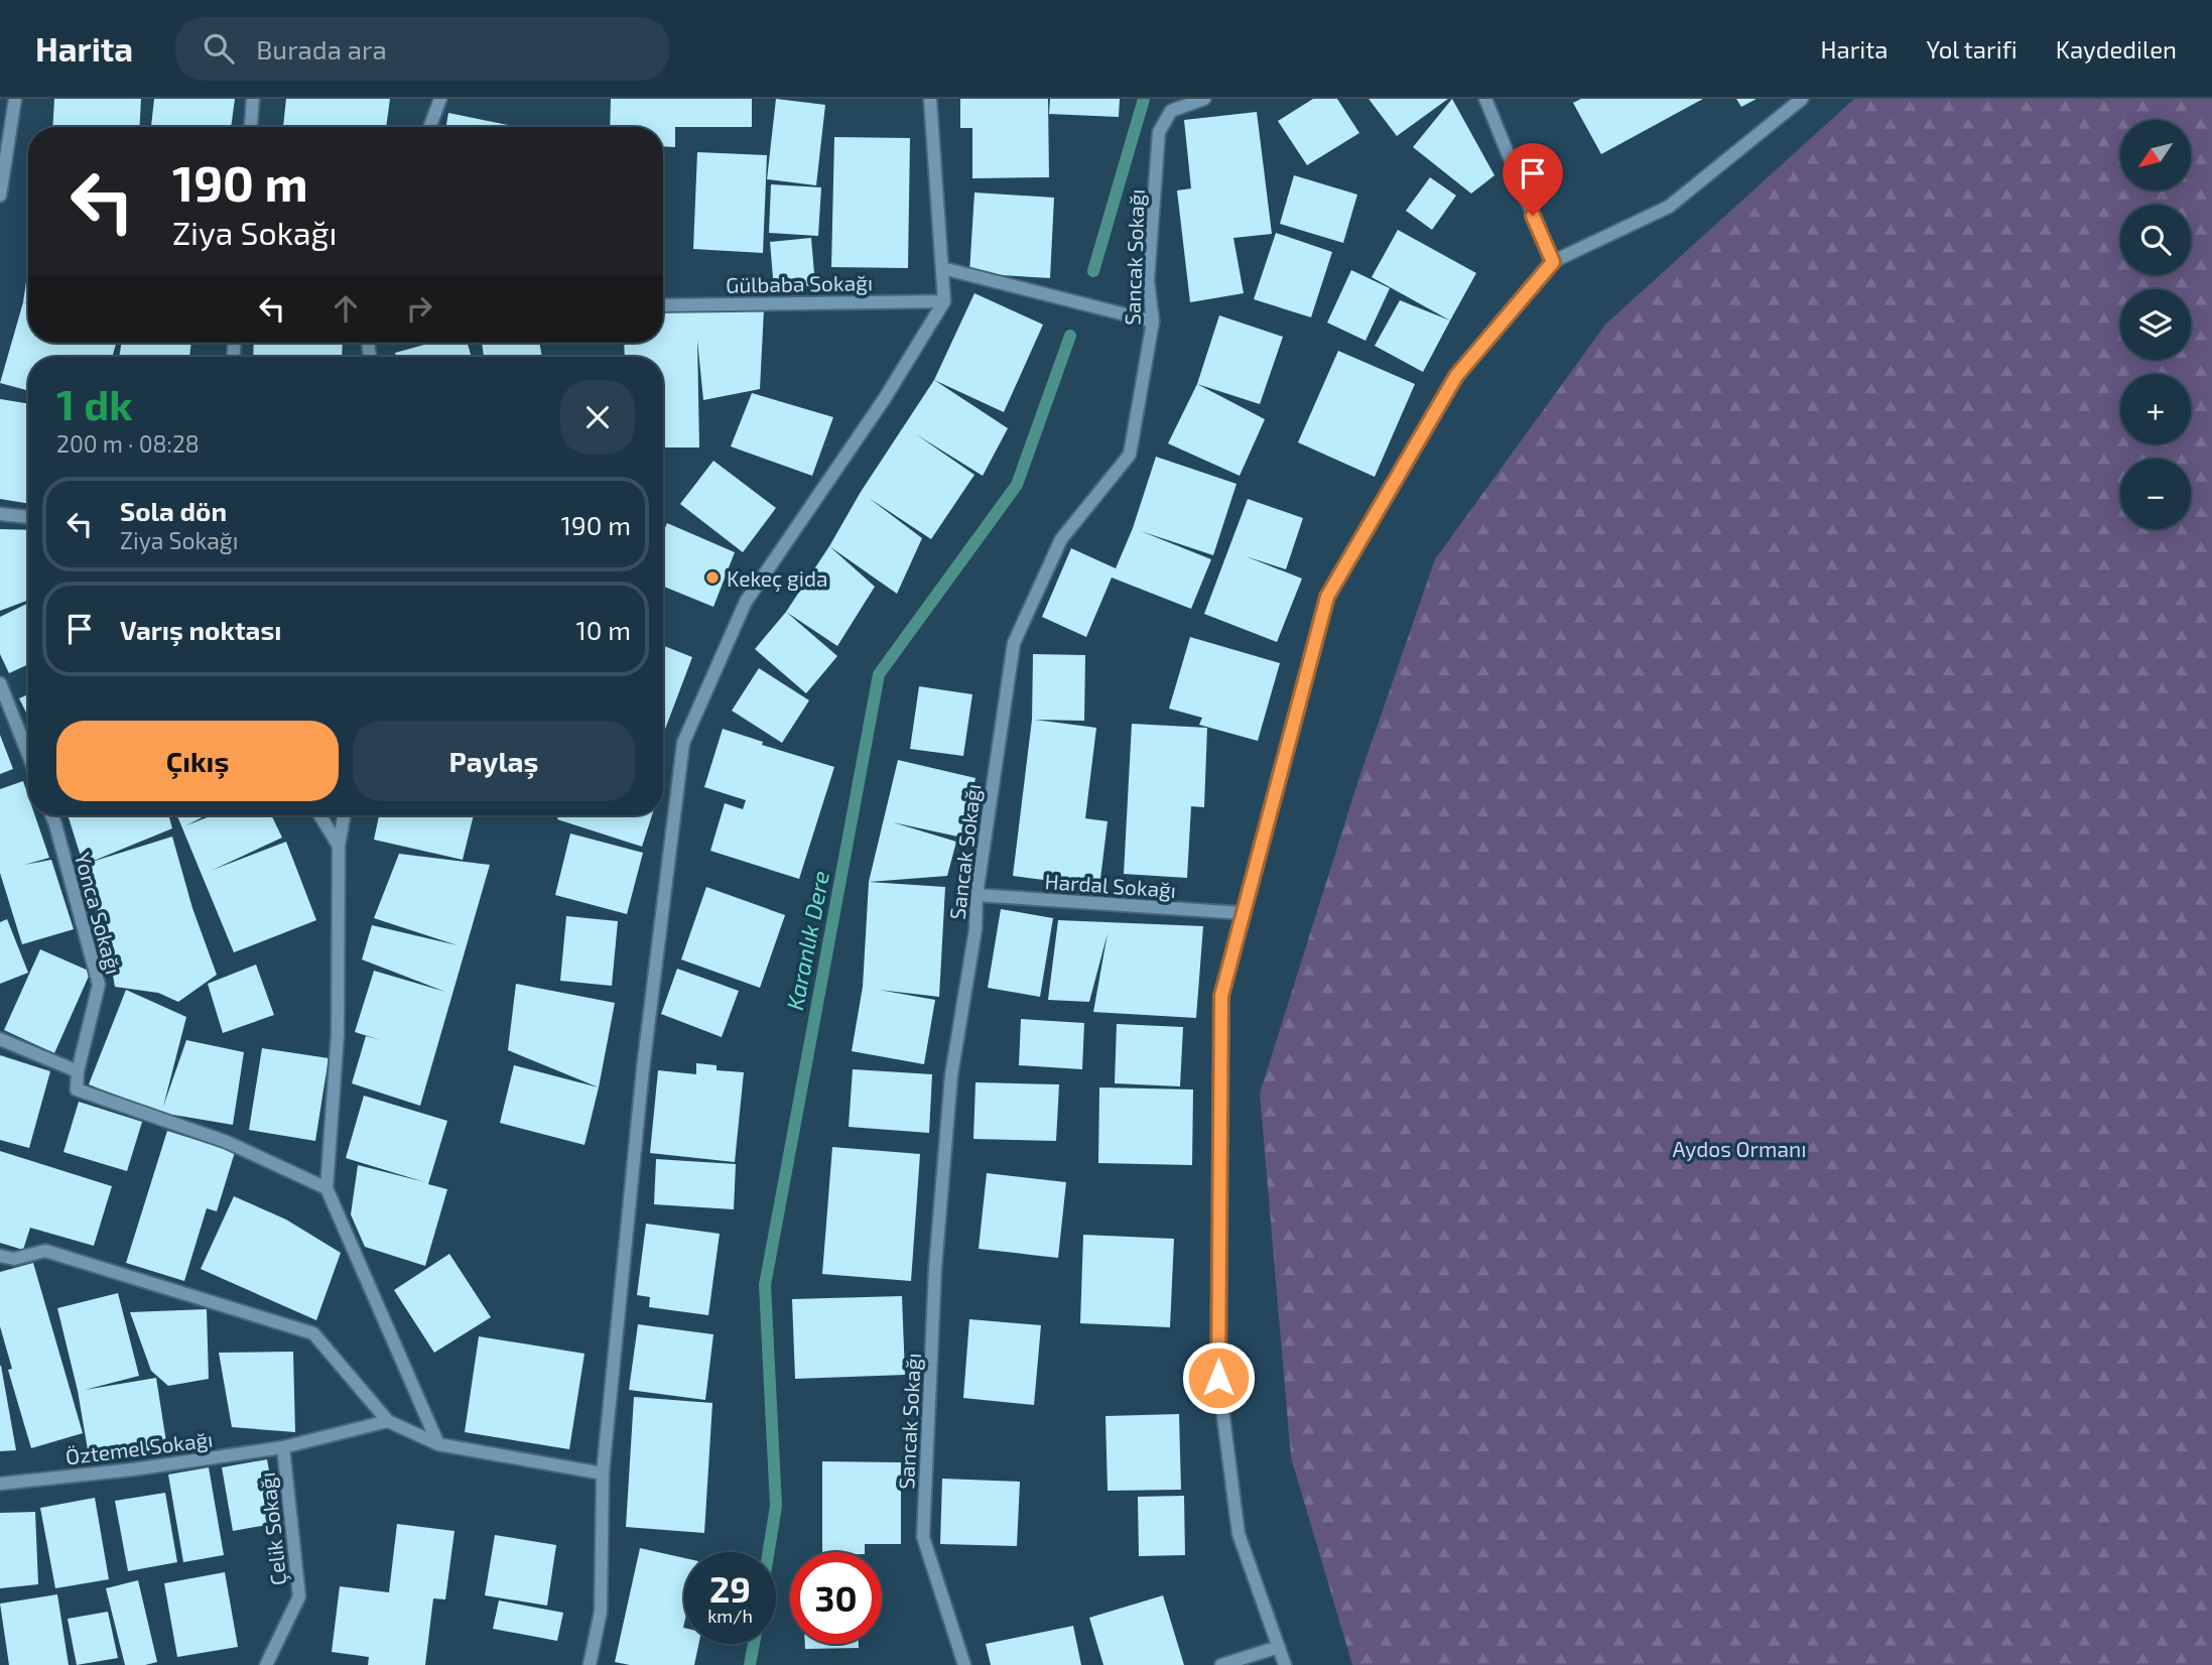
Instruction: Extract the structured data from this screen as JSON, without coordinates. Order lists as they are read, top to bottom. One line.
{"streets":{"street":["Sancak Sokağı","Gülbaba Sokağı","Hardal Sokağı","Yonca Sokağı","Öztemel Sokağı","Çelik Sokağı"]},"crossings":[["Sancak Sokağı","Hardal Sokağı"],["Öztemel Sokağı","Çelik Sokağı"]],"water":["Karanlık Dere"],"parks":["Aydos Ormanı"],"places":["Kekeç gida"],"north":"bottom left","page":{"header":"Harita","search":"Burada ara","nav":["Harita","Yol tarifi","Kaydedilen"],"map_buttons":["+","−"],"turn":["190 m","Ziya Sokağı"],"heading":["1 dk","200 m · 08:28"],"list":[{"name":"Sola dön","note":"Ziya Sokağı","value":"190 m"},{"name":"Varış noktası","value":"10 m"}],"buttons":["Çıkış","Paylaş"],"speed":"29 km/h","limit":"30"}}
